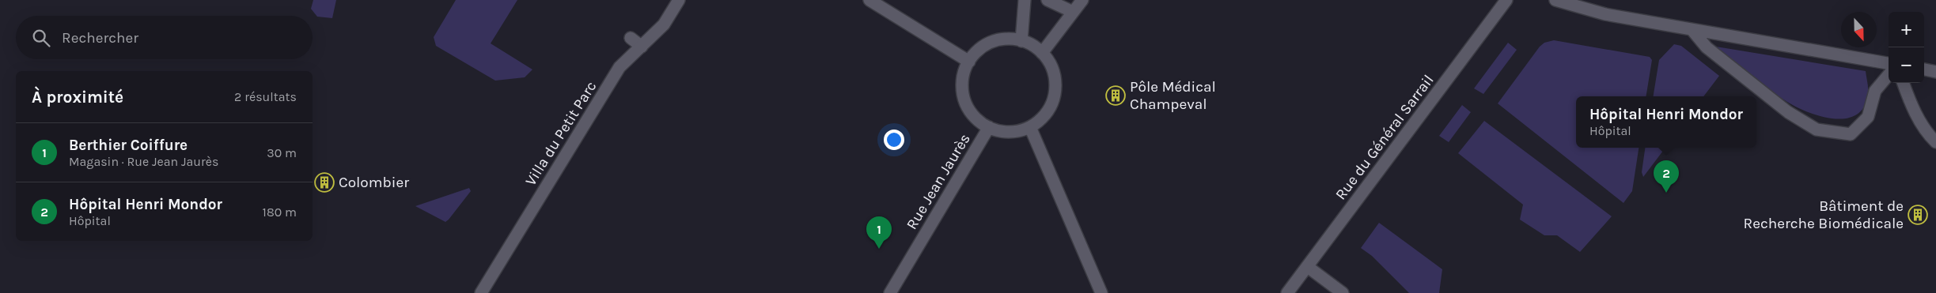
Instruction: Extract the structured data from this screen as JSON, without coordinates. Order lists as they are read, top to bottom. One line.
{"streets":{"street":["Villa du Petit Parc","Rue du Général Sarrail","Rue Jean Jaurès"]},"places":{"building":["Pôle Médical Champeval","Colombier","Bâtiment de Recherche Biomédicale"]},"north":"bottom","page":{"map_buttons":["+","−"],"search":"Rechercher","heading":["À proximité","2 résultats"],"popup":["Hôpital Henri Mondor","Hôpital"],"list":[{"mark":"1","name":"Berthier Coiffure","note":"Magasin · Rue Jean Jaurès","value":"30 m"},{"mark":"2","name":"Hôpital Henri Mondor","note":"Hôpital","value":"180 m"}],"pins":["2","1"]}}
